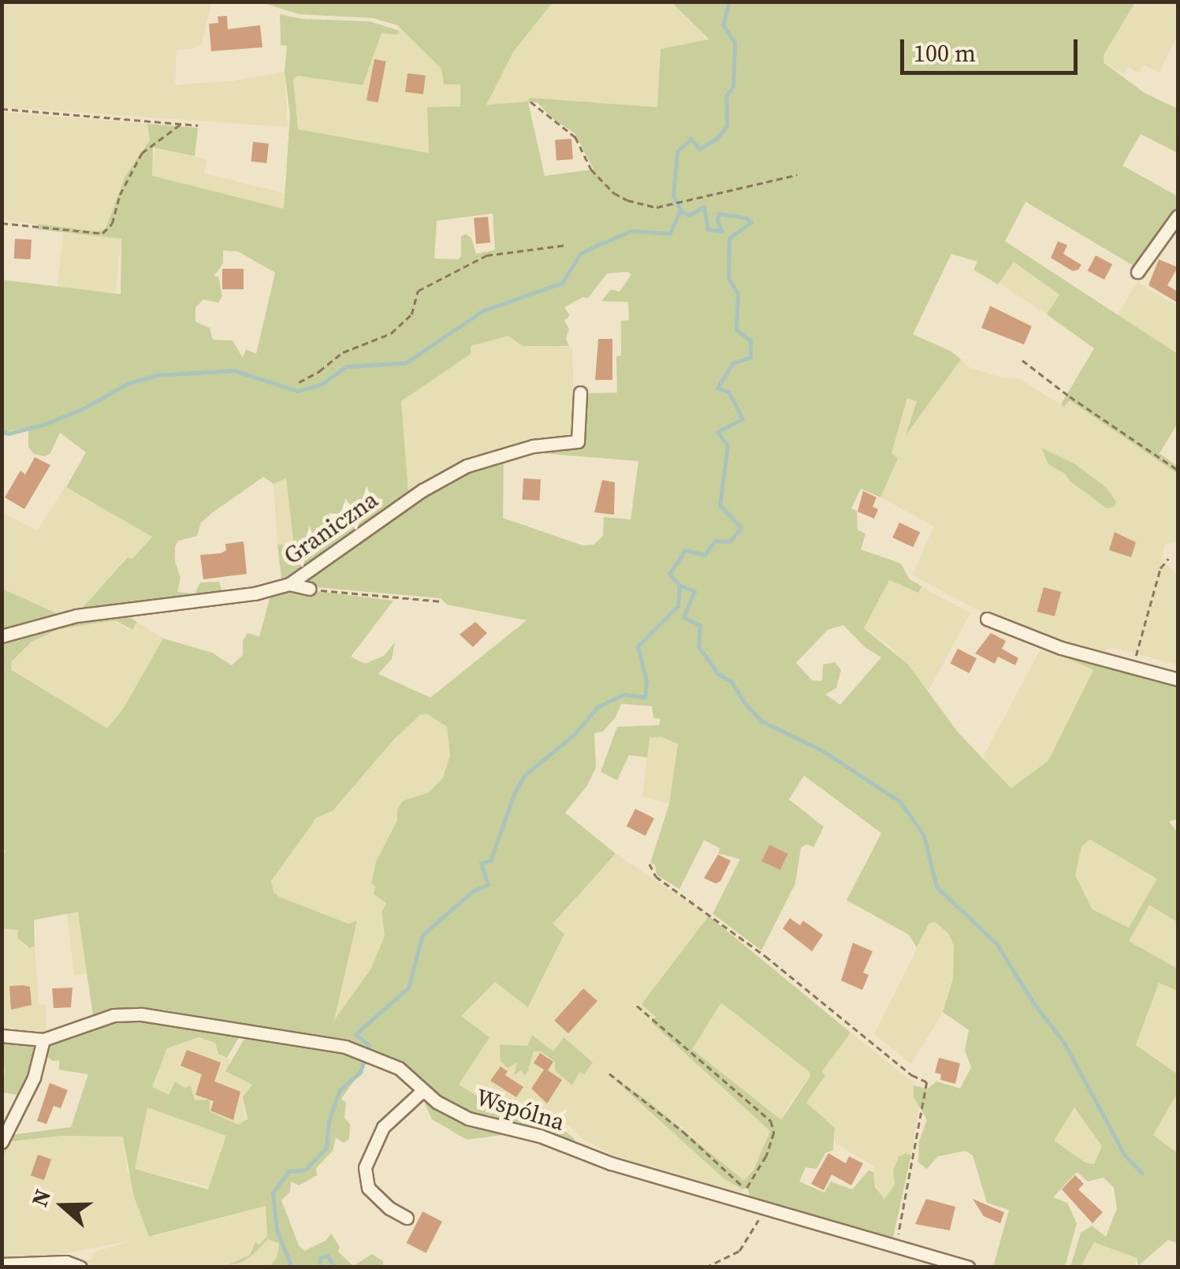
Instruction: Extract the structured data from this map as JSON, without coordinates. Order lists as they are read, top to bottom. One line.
{"streets":{"street":["Graniczna","Wspólna"]},"scale_bar":"100 m","north":"left"}
